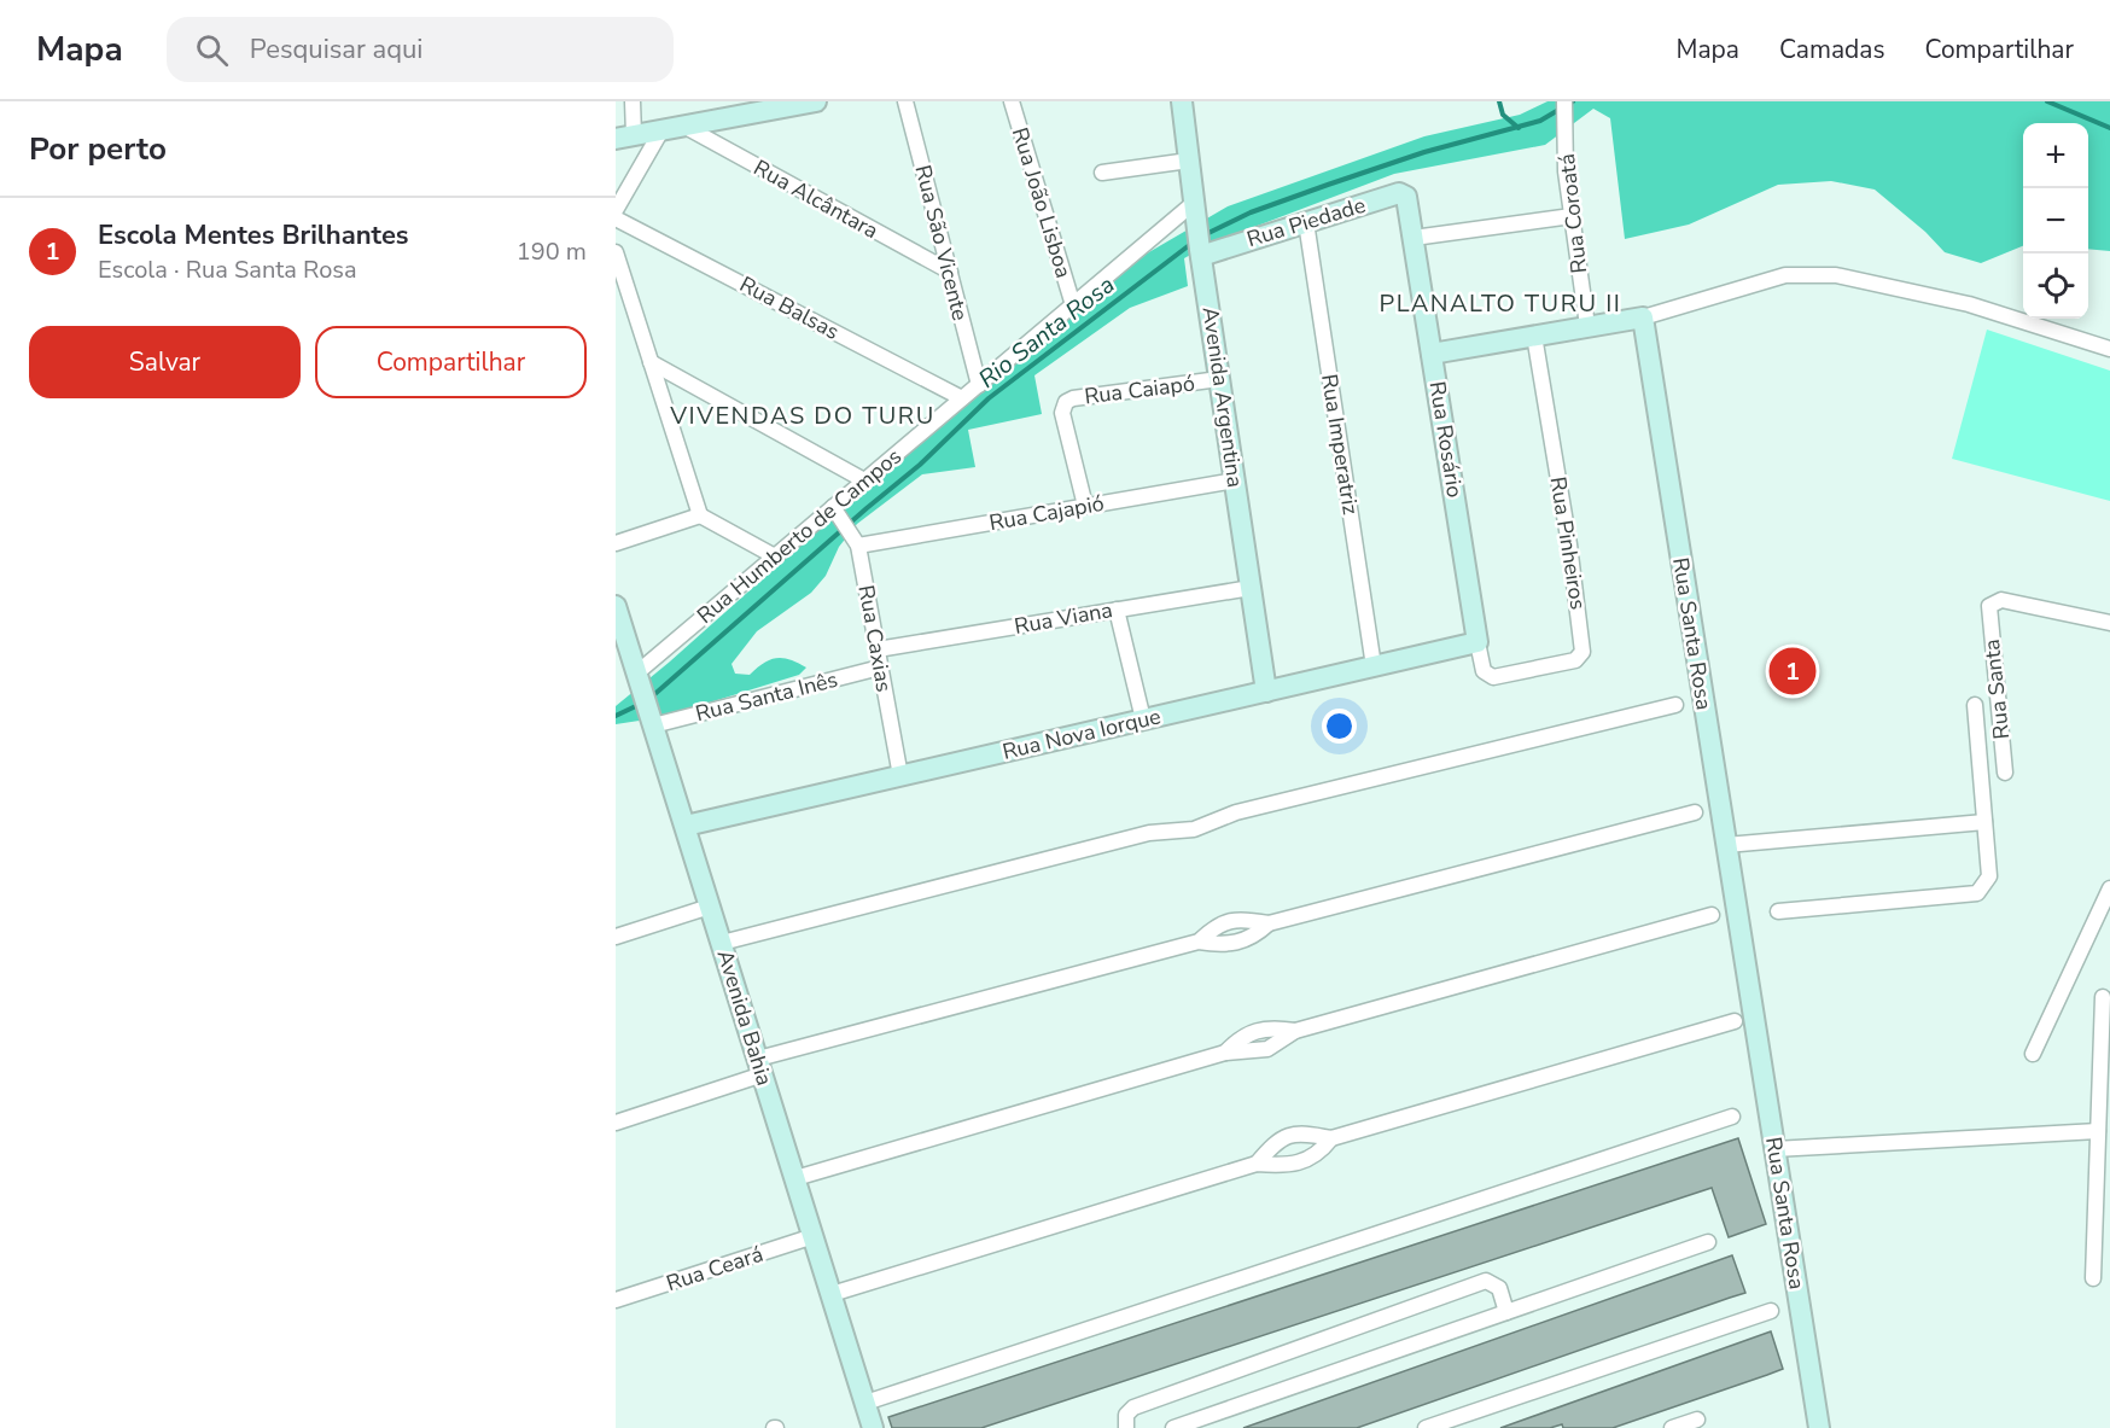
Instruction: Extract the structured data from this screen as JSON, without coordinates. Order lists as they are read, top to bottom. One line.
{"streets":{"street":["Rua Alcântara","Rua João Lisboa","Rua Coroatá","Rua Piedade","Rua São Vicente","Rua Balsas","Rua Caiapó","Avenida Argentina","Rua Rosário","Rua Imperatriz","Rua Cajapió","Rua Humberto de Campos","Rua Pinheiros","Rua Viana","Rua Santa Rosa","Rua Caxias","Rua Santa","Rua Santa Inês","Rua Nova Iorque","Avenida Bahia","Rua Ceará"]},"crossings":[["Rua Alcântara","Rua São Vicente"],["Rua João Lisboa","Rua Humberto de Campos"],["Rua Piedade","Avenida Argentina"],["Rua Piedade","Rua Rosário"],["Rua Piedade","Rua Imperatriz"],["Rua São Vicente","Rua Humberto de Campos"],["Rua Balsas","Rua Humberto de Campos"],["Rua Caiapó","Avenida Argentina"],["Rua Caiapó","Rua Cajapió"],["Avenida Argentina","Rua Cajapió"],["Avenida Argentina","Rua Humberto de Campos"],["Avenida Argentina","Rua Viana"],["Avenida Argentina","Rua Nova Iorque"],["Rua Rosário","Rua Pinheiros"],["Rua Rosário","Rua Nova Iorque"],["Rua Imperatriz","Rua Nova Iorque"],["Rua Cajapió","Rua Caxias"],["Rua Humberto de Campos","Rua Caxias"],["Rua Humberto de Campos","Avenida Bahia"],["Rua Viana","Rua Caxias"],["Rua Caxias","Rua Santa Inês"],["Rua Caxias","Rua Nova Iorque"],["Rua Santa Inês","Avenida Bahia"],["Rua Nova Iorque","Avenida Bahia"],["Avenida Bahia","Rua Ceará"]],"districts":["PLANALTO TURU II","VIVENDAS DO TURU"],"water":["Rio Santa Rosa"],"page":{"header":"Mapa","search":"Pesquisar aqui","nav":["Mapa","Camadas","Compartilhar"],"heading":"Por perto","map_buttons":["+","−"],"list":[{"mark":"1","name":"Escola Mentes Brilhantes","note":"Escola · Rua Santa Rosa","value":"190 m"}],"buttons":["Salvar","Compartilhar"],"pins":"1"}}
